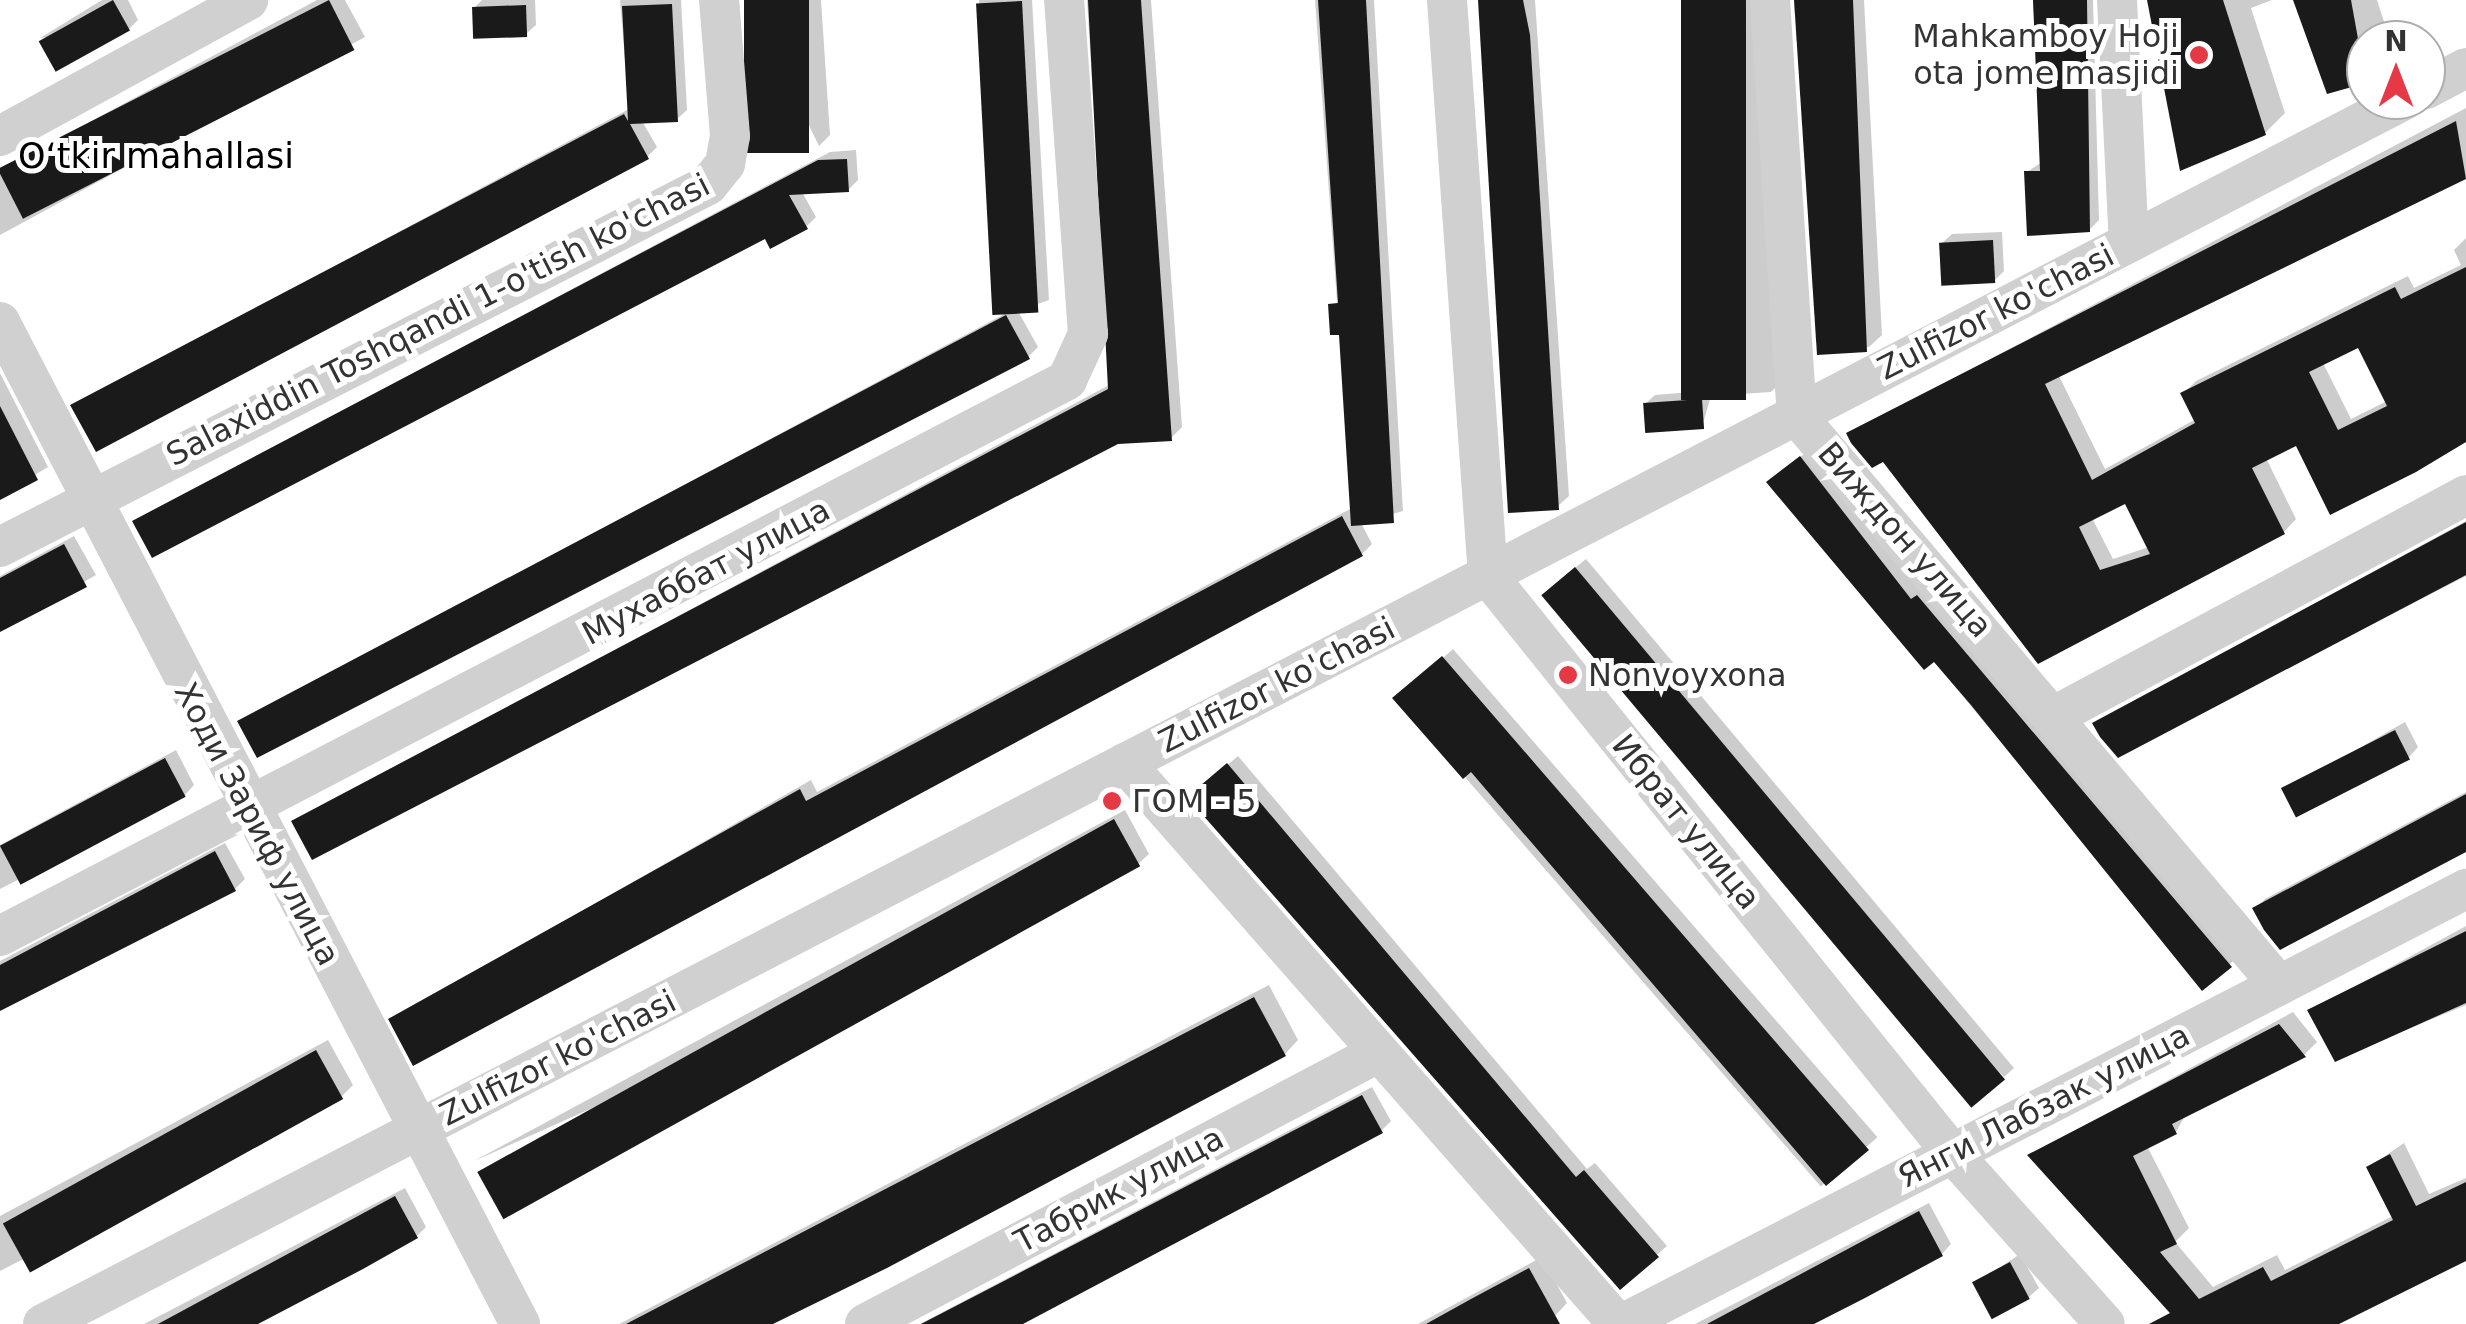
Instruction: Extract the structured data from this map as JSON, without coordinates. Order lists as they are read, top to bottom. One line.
{"streets":{"street":["Zulfizor ko'chasi","Salaxiddin Toshqandi 1-o'tish ko'chasi","Виждон улица","Мухаббат улица","Ибрат улица","Ходи Зариф улица","Янги Лабзак улица","Табрик улица"]},"crossings":[["Zulfizor ko'chasi","Виждон улица"],["Zulfizor ko'chasi","Ибрат улица"],["Zulfizor ko'chasi","Ходи Зариф улица"],["Salaxiddin Toshqandi 1-o'tish ko'chasi","Ходи Зариф улица"],["Виждон улица","Янги Лабзак улица"],["Мухаббат улица","Ходи Зариф улица"],["Ибрат улица","Янги Лабзак улица"]],"districts":["Oʻtkir mahallasi"],"places":["Mahkamboy Hoji ota jome masjidi","Nonvoyxona","ГОМ - 5"],"north":"top"}
